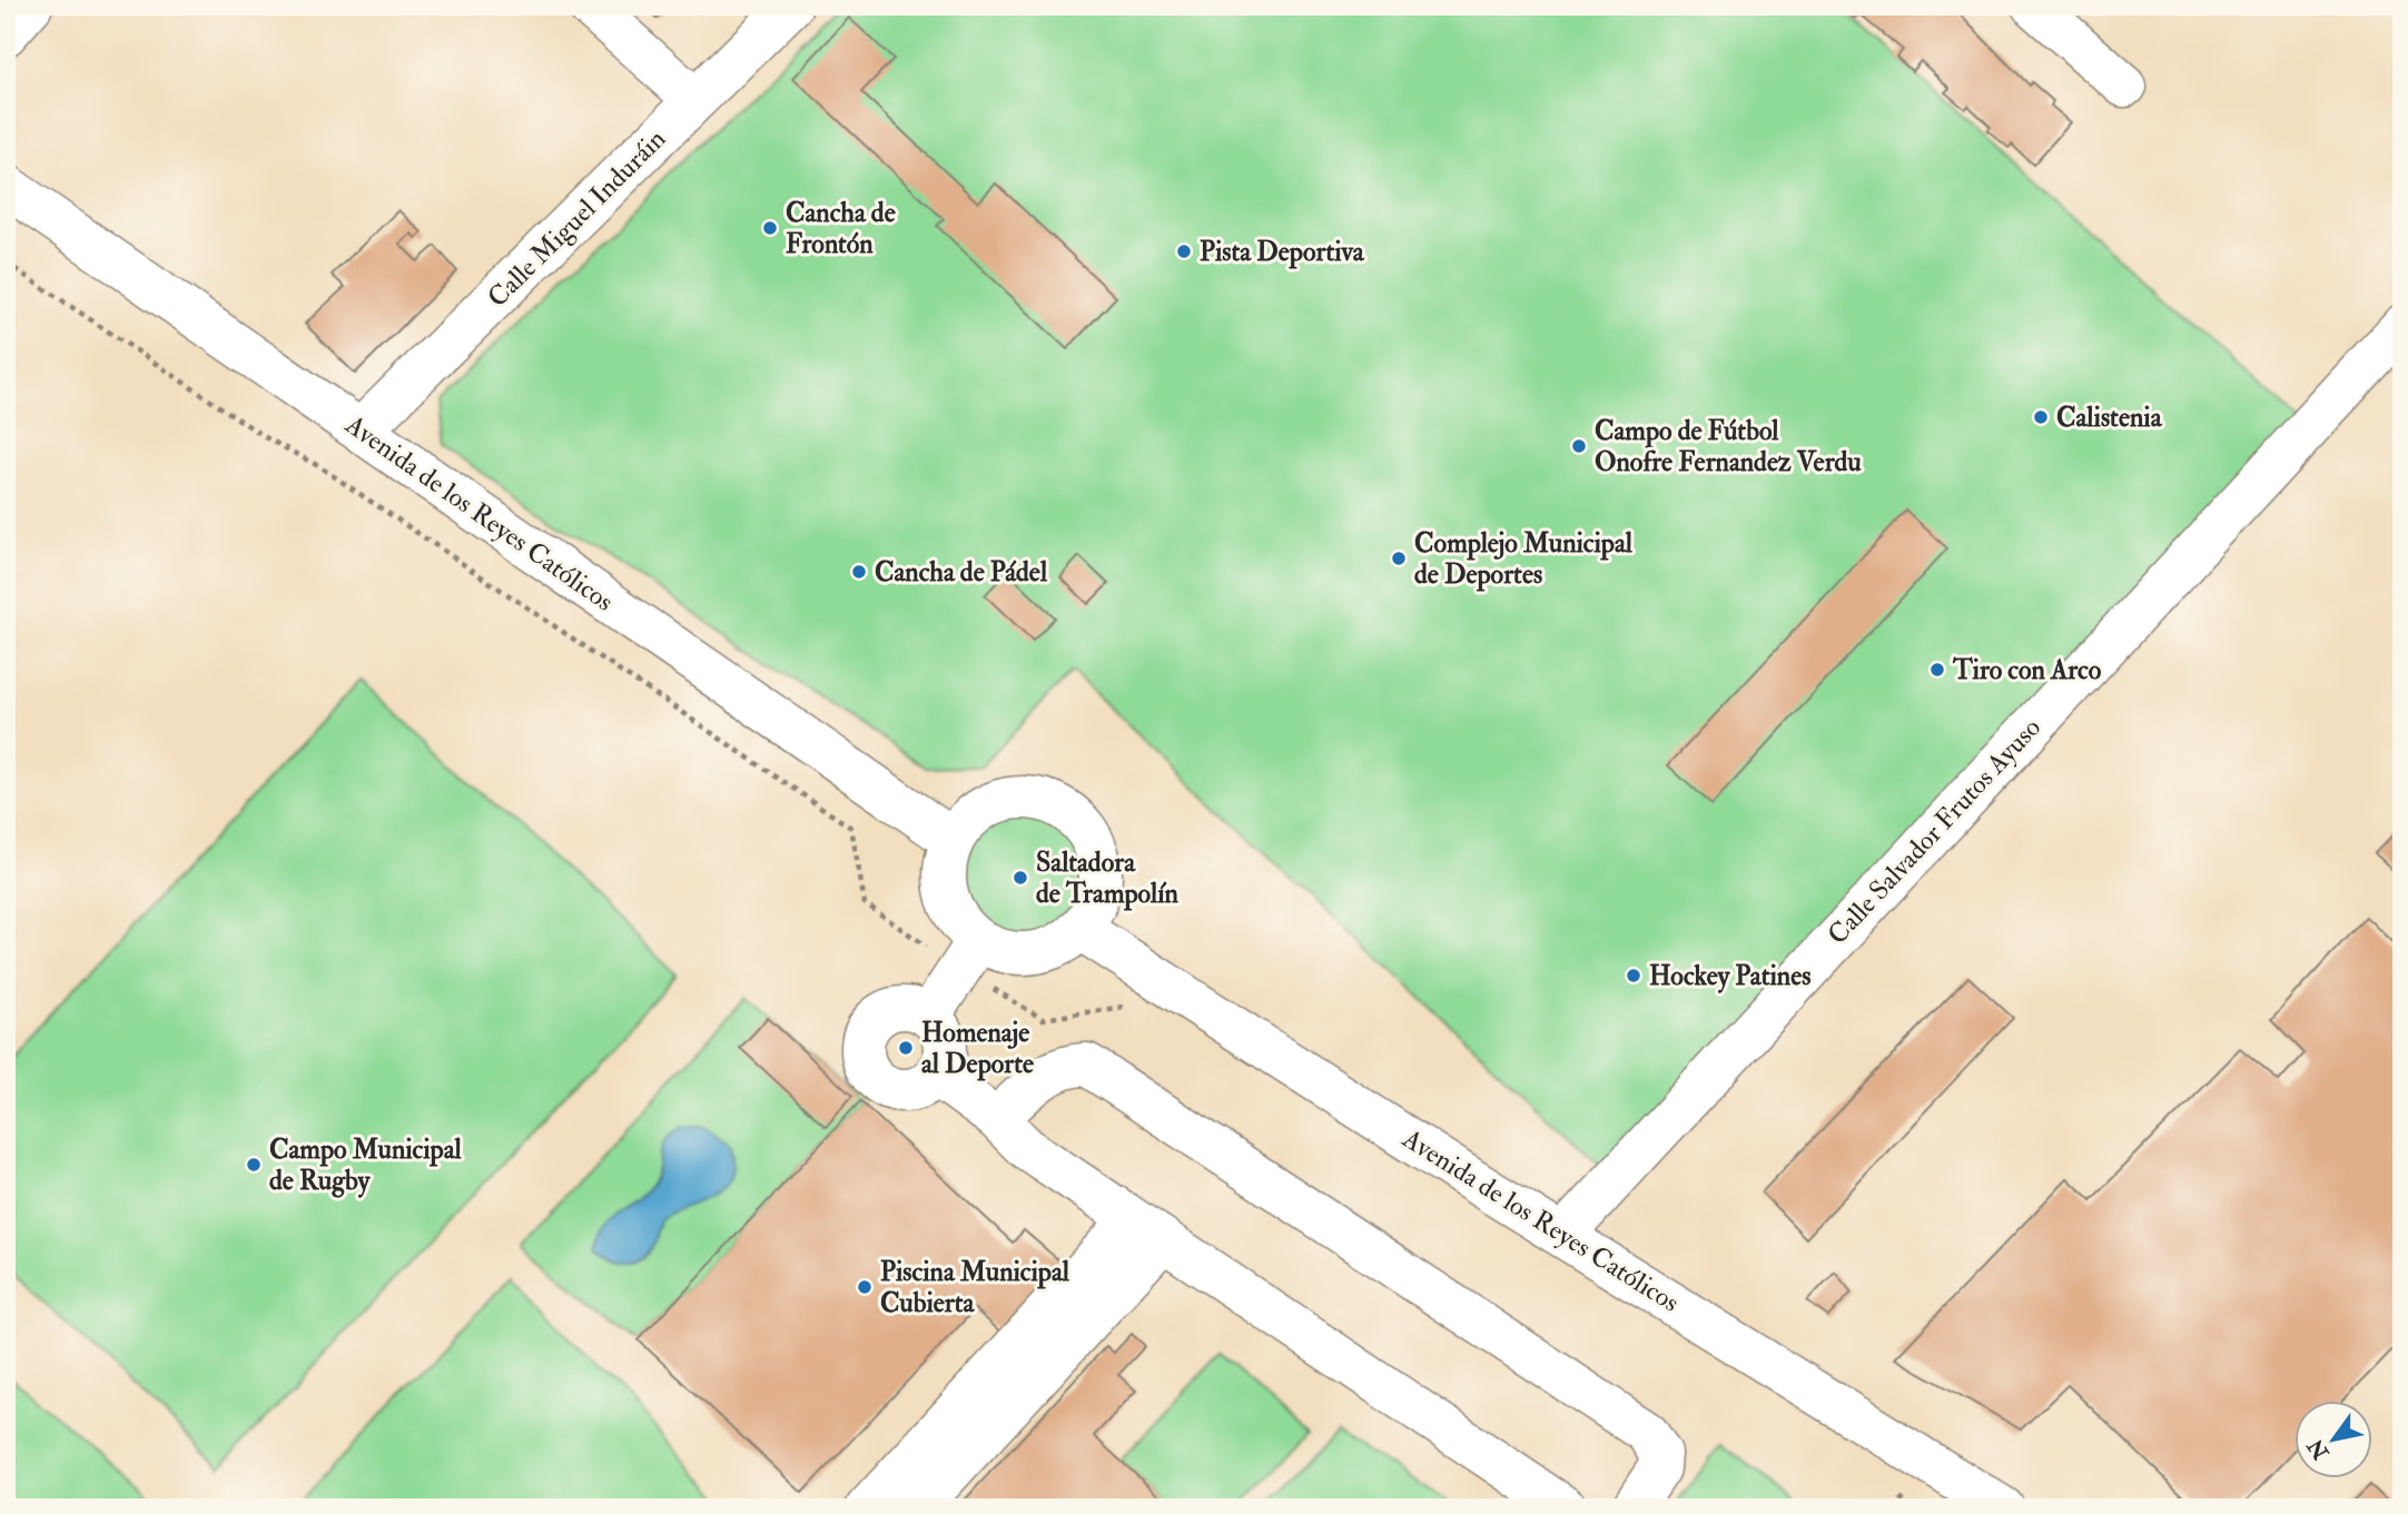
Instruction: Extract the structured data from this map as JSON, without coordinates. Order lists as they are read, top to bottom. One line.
{"streets":{"street":["Calle Miguel Induráin","Avenida de los Reyes Católicos","Calle Salvador Frutos Ayuso"]},"crossings":[["Calle Miguel Induráin","Avenida de los Reyes Católicos"],["Avenida de los Reyes Católicos","Calle Salvador Frutos Ayuso"]],"places":["Cancha de Frontón","Pista Deportiva","Calistenia","Campo de Fútbol Onofre Fernandez Verdu","Complejo Municipal de Deportes","Cancha de Pádel","Tiro con Arco","Saltadora de Trampolín","Hockey Patines","Homenaje al Deporte","Campo Municipal de Rugby","Piscina Municipal Cubierta"],"north":"bottom left"}
